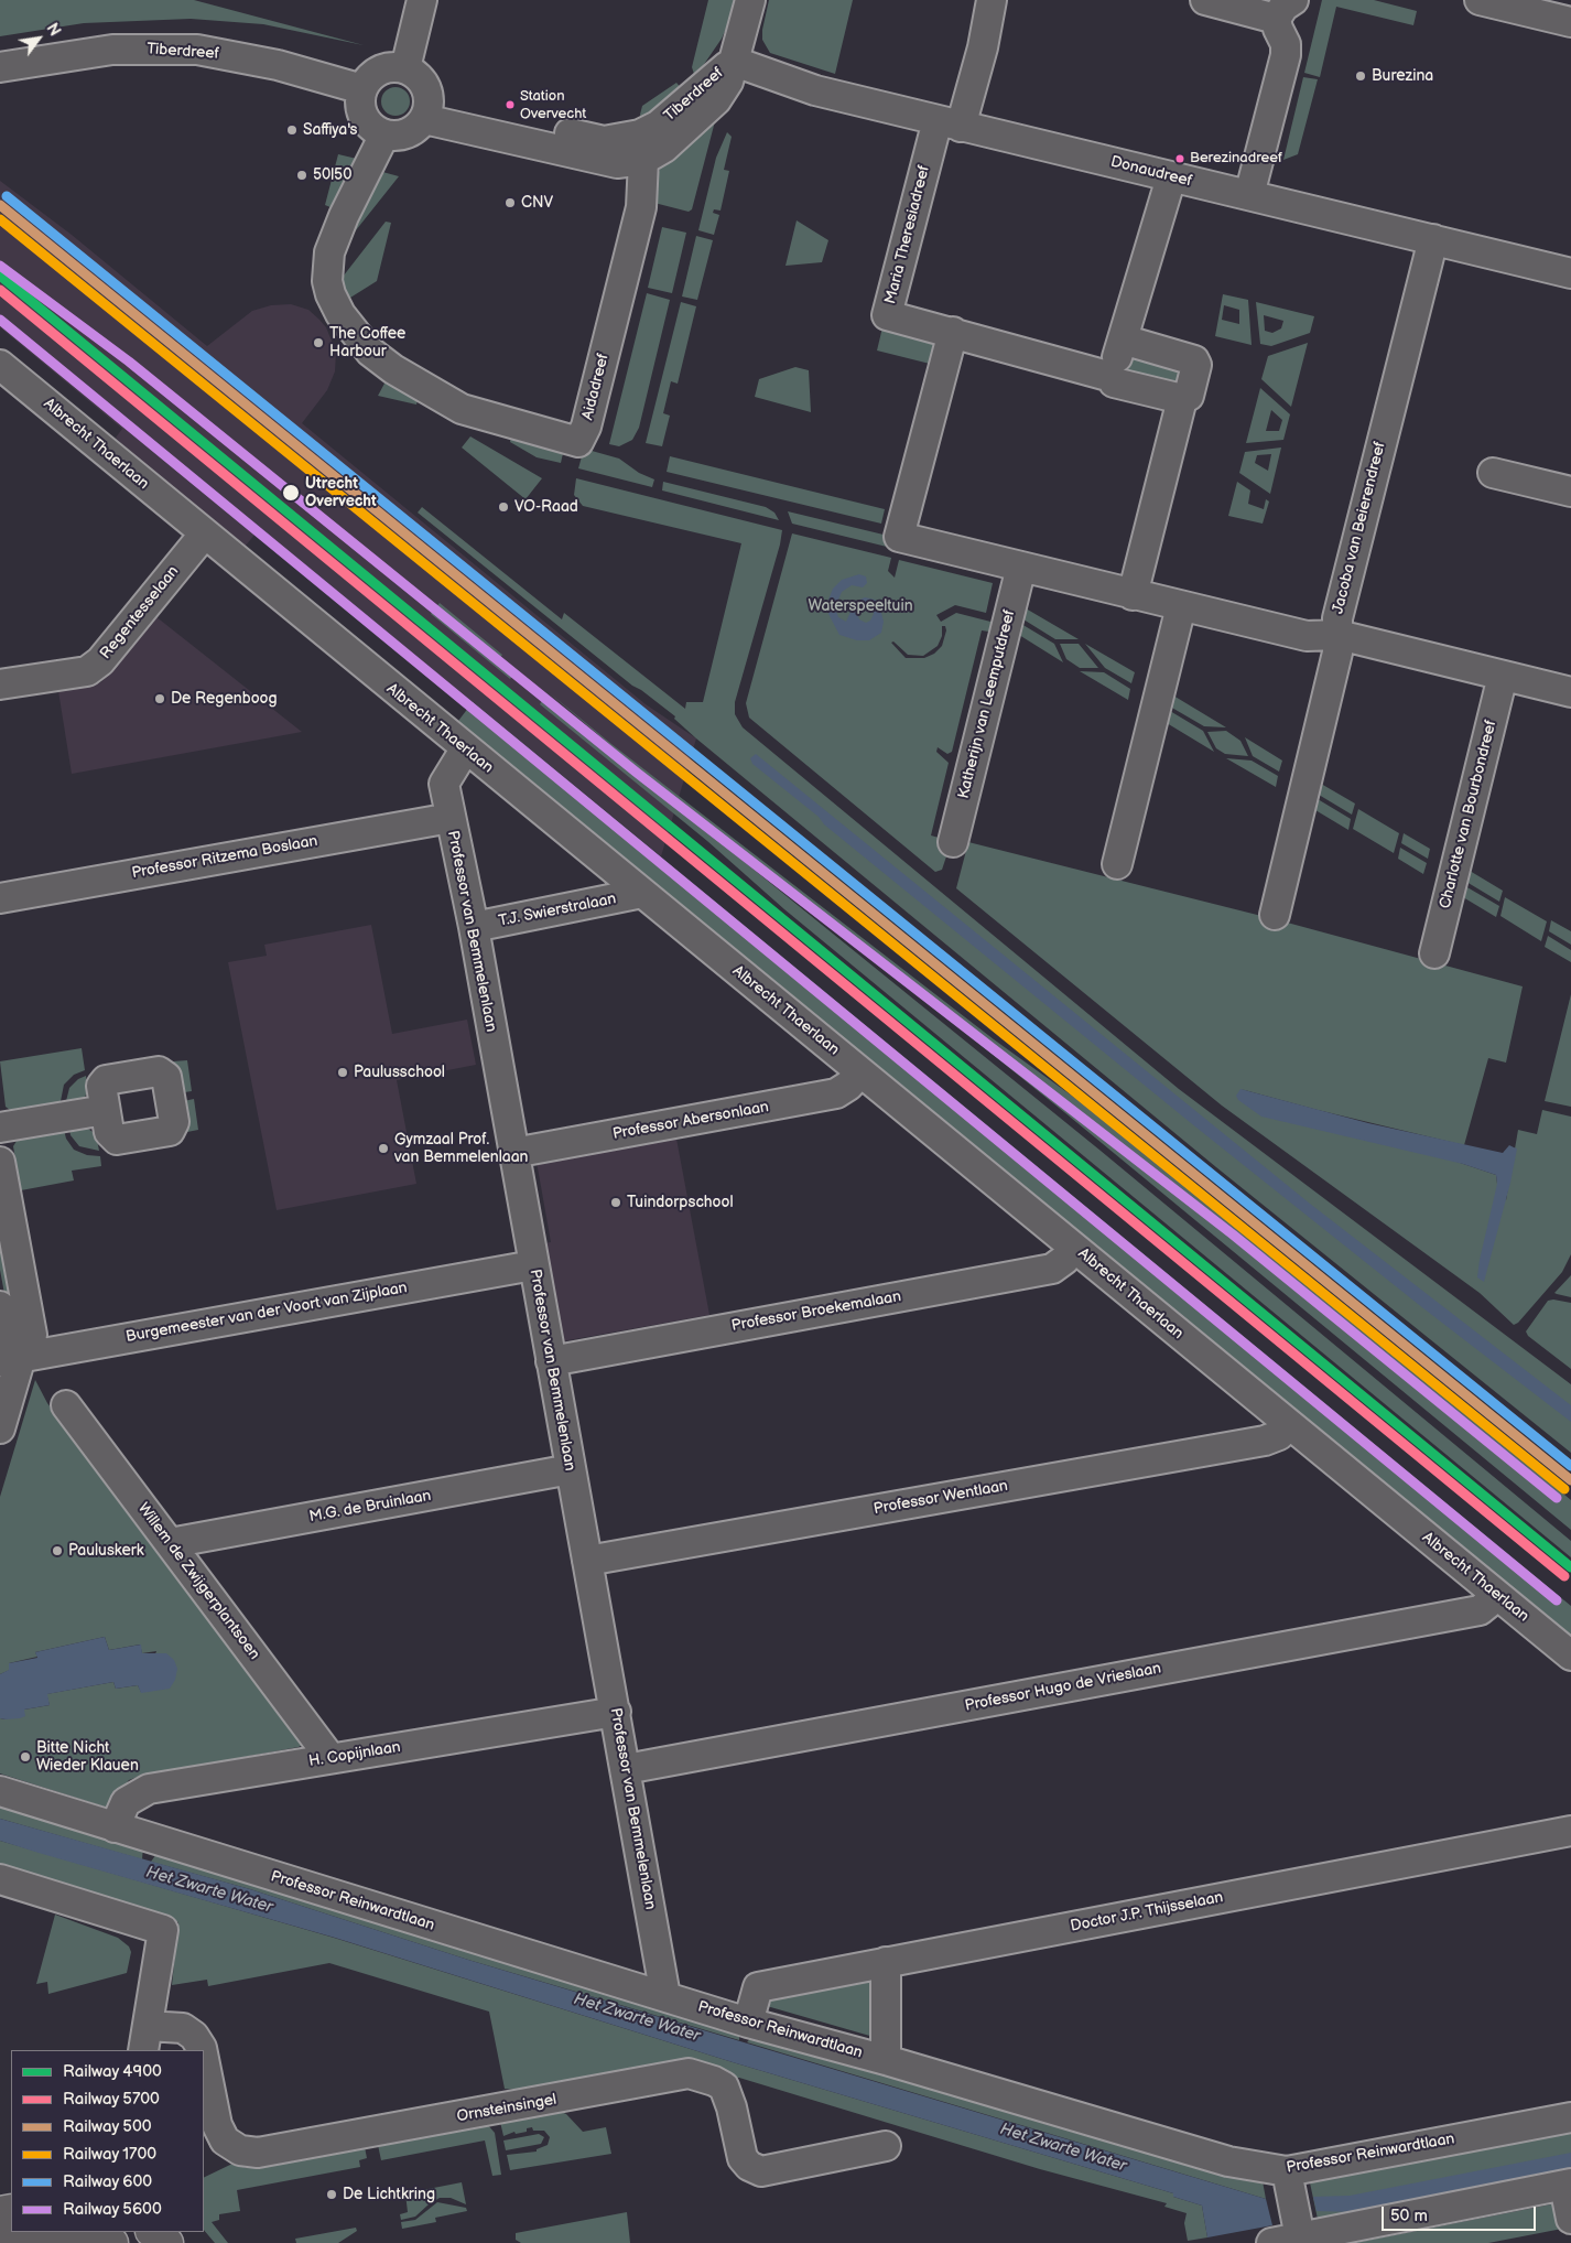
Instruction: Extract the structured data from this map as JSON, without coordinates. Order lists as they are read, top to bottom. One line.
{"streets":{"street":["Tiberdreef","Donaudreef","Maria Theresiadreef","Aidadreef","Albrecht Thaerlaan","Jacoba van Beierendreef","Regentesselaan","Katherijn van Leemputdreef","Charlotte van Bourbondreef","Professor Ritzema Boslaan","T.J. Swierstralaan","Professor van Bemmelenlaan","Professor Abersonlaan","Professor Broekemalaan","Burgemeester van der Voort van Zijplaan","Professor Wentlaan","M.G. de Bruinlaan","Willem de Zwijgerplantsoen","Professor Hugo de Vrieslaan","H. Copijnlaan","Professor Reinwardtlaan","Doctor J.P. Thijsselaan","Ornsteinsingel"]},"crossings":[["Tiberdreef","Donaudreef"],["Tiberdreef","Aidadreef"],["Donaudreef","Maria Theresiadreef"],["Donaudreef","Jacoba van Beierendreef"],["Albrecht Thaerlaan","Regentesselaan"],["Albrecht Thaerlaan","T.J. Swierstralaan"],["Albrecht Thaerlaan","Professor van Bemmelenlaan"],["Albrecht Thaerlaan","Professor Abersonlaan"],["Albrecht Thaerlaan","Professor Broekemalaan"],["Albrecht Thaerlaan","Professor Wentlaan"],["Albrecht Thaerlaan","Professor Hugo de Vrieslaan"],["Professor Ritzema Boslaan","Professor van Bemmelenlaan"],["T.J. Swierstralaan","Professor van Bemmelenlaan"],["Professor van Bemmelenlaan","Professor Abersonlaan"],["Professor van Bemmelenlaan","Professor Broekemalaan"],["Professor van Bemmelenlaan","Burgemeester van der Voort van Zijplaan"],["Professor van Bemmelenlaan","Professor Wentlaan"],["Professor van Bemmelenlaan","M.G. de Bruinlaan"],["Professor van Bemmelenlaan","Professor Hugo de Vrieslaan"],["Professor van Bemmelenlaan","H. Copijnlaan"],["Professor van Bemmelenlaan","Professor Reinwardtlaan"],["M.G. de Bruinlaan","Willem de Zwijgerplantsoen"],["Willem de Zwijgerplantsoen","H. Copijnlaan"],["H. Copijnlaan","Professor Reinwardtlaan"],["Professor Reinwardtlaan","Doctor J.P. Thijsselaan"]],"water":["Het Zwarte Water"],"parks":["Waterspeeltuin"],"places":["Burezina","Station Overvecht","Saffiya's","Berezinadreef","50|50","CNV","The Coffee Harbour","Utrecht Overvecht","VO-Raad","De Regenboog","Paulusschool","Gymzaal Prof. van Bemmelenlaan","Tuindorpschool","Pauluskerk","Bitte Nicht Wieder Klauen","De Lichtkring"],"lines":["rail line 600","rail line 500","rail line 1700","rail line 5600","rail line 4900","rail line 5700"],"legend":["Railway 4900","Railway 5700","Railway 500","Railway 1700","Railway 600","Railway 5600"],"scale_bar":"50 m","north":"top right"}
